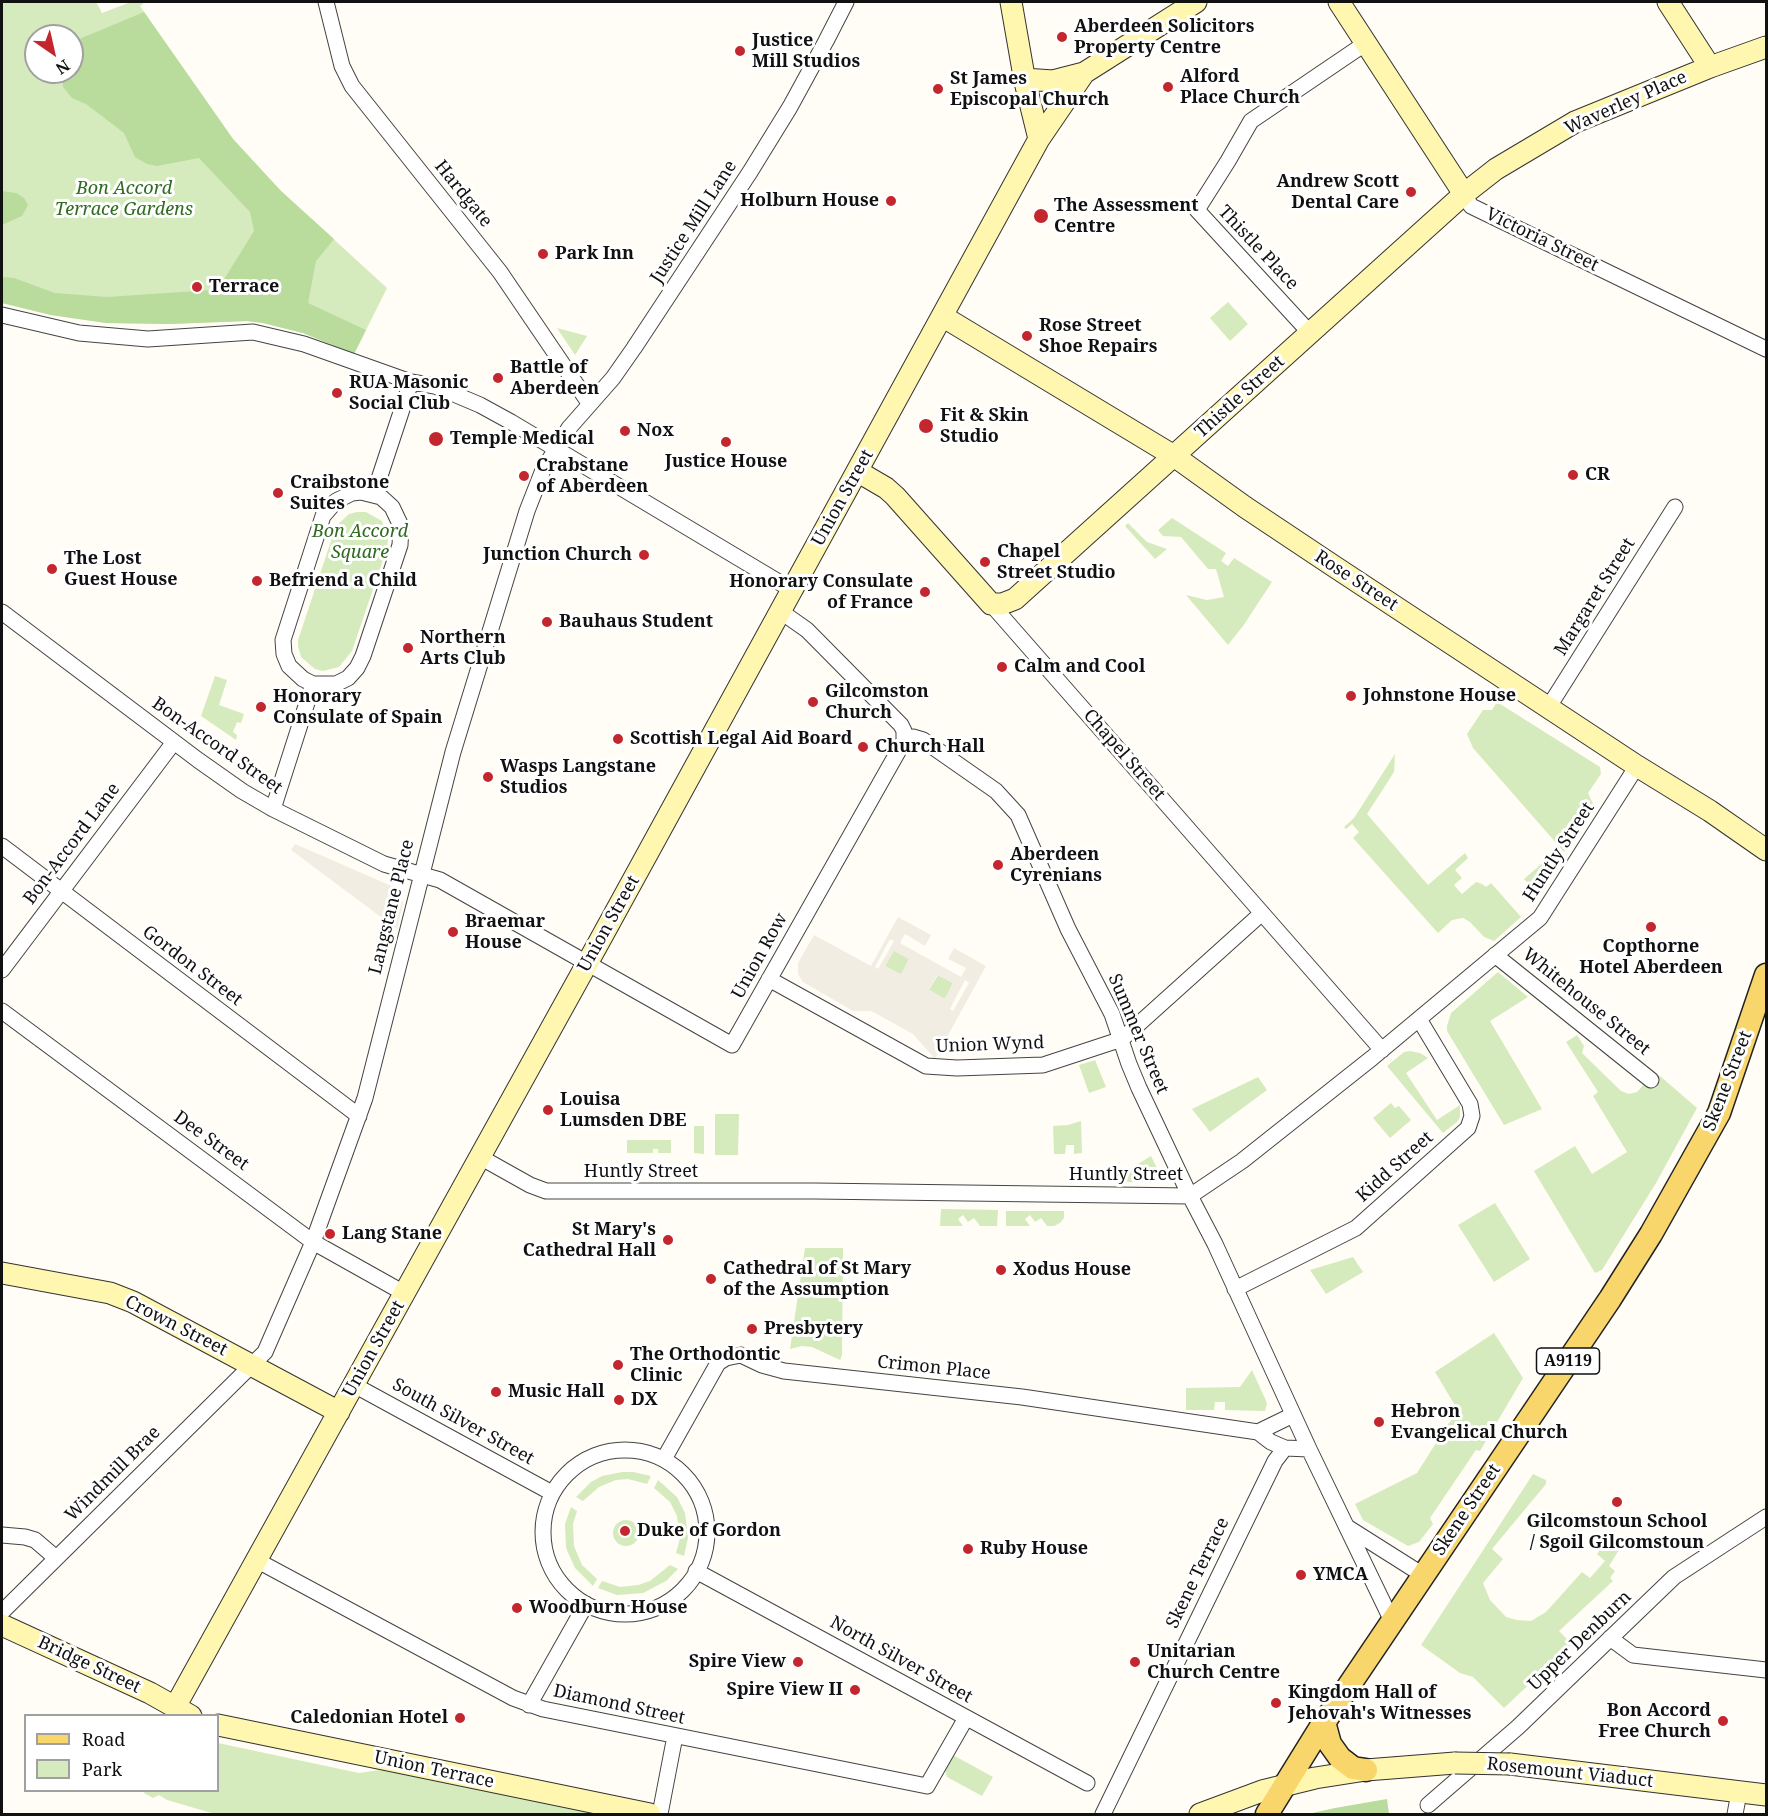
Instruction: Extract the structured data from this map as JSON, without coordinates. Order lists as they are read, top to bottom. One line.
{"streets":{"main road":["Skene Street","A9119"],"street":["Waverley Place","Hardgate","Justice Mill Lane","Victoria Street","Thistle Place","Thistle Street","Union Street","Rose Street","Margaret Street","Bon-Accord Street","Chapel Street","Bon-Accord Lane","Huntly Street","Langstane Place","Union Row","Gordon Street","Whitehouse Street","Summer Street","Union Wynd","Dee Street","Kidd Street","Crown Street","Crimon Place","South Silver Street","Windmill Brae","Skene Terrace","Upper Denburn","North Silver Street","Bridge Street","Diamond Street","Union Terrace","Rosemount Viaduct"]},"crossings":[["Waverley Place","Victoria Street"],["Waverley Place","Thistle Street"],["Hardgate","Justice Mill Lane"],["Justice Mill Lane","Langstane Place"],["Victoria Street","Thistle Place"],["Victoria Street","Thistle Street"],["Thistle Place","Thistle Street"],["Thistle Street","Rose Street"],["Union Street","Rose Street"],["Union Street","Bon-Accord Street"],["Union Street","Chapel Street"],["Union Street","Huntly Street"],["Union Street","Union Row"],["Union Street","Dee Street"],["Union Street","Crown Street"],["Union Street","South Silver Street"],["Union Street","Bridge Street"],["Union Street","Diamond Street"],["Rose Street","Margaret Street"],["Rose Street","Huntly Street"],["Bon-Accord Street","Bon-Accord Lane"],["Bon-Accord Street","Langstane Place"],["Bon-Accord Street","Union Row"],["Chapel Street","Huntly Street"],["Bon-Accord Lane","Gordon Street"],["Huntly Street","Whitehouse Street"],["Huntly Street","Summer Street"],["Huntly Street","Kidd Street"],["Langstane Place","Gordon Street"],["Langstane Place","Dee Street"],["Langstane Place","Crown Street"],["Langstane Place","Windmill Brae"],["Union Row","Summer Street"],["Union Row","Union Wynd"],["Summer Street","Union Wynd"],["Summer Street","Skene Street"],["Summer Street","Kidd Street"],["Summer Street","Crimon Place"],["Skene Street","Rosemount Viaduct"],["Crown Street","Windmill Brae"],["Crimon Place","South Silver Street"],["Crimon Place","Skene Terrace"],["Crimon Place","North Silver Street"],["South Silver Street","North Silver Street"],["Windmill Brae","Bridge Street"],["North Silver Street","Diamond Street"]],"parks":["Bon Accord Terrace Gardens","Bon Accord Square"],"places":["Aberdeen Solicitors Property Centre","Justice Mill Studios","Alford Place Church","St James Episcopal Church","Andrew Scott Dental Care","Holburn House","The Assessment Centre","Park Inn","Terrace","Rose Street Shoe Repairs","Battle of Aberdeen","RUA Masonic Social Club","Fit & Skin Studio","Nox","Temple Medical","Justice House","CR","Crabstane of Aberdeen","Craibstone Suites","Junction Church","Chapel Street Studio","The Lost Guest House","Befriend a Child","Honorary Consulate of France","Bauhaus Student","Northern Arts Club","Calm and Cool","Johnstone House","Gilcomston Church","Honorary Consulate of Spain","Scottish Legal Aid Board","Church Hall","Wasps Langstane Studios","Aberdeen Cyrenians","Copthorne Hotel Aberdeen","Braemar House","Louisa Lumsden DBE","Lang Stane","St Mary's Cathedral Hall","Xodus House","Cathedral of St Mary of the Assumption","Presbytery","The Orthodontic Clinic","Music Hall","DX","Hebron Evangelical Church","Gilcomstoun School / Sgoil Gilcomstoun","Duke of Gordon","Ruby House","YMCA","Woodburn House","Spire View","Unitarian Church Centre","Spire View II","Kingdom Hall of Jehovah's Witnesses","Caledonian Hotel","Bon Accord Free Church"],"legend":["Road","Park"],"north":"bottom right"}
